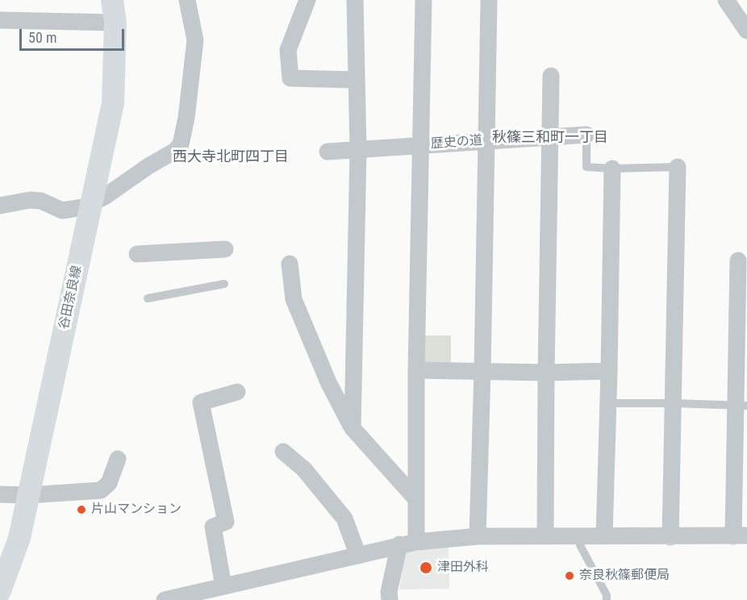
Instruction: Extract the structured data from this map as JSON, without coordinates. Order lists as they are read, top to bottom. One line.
{"streets":{"main road":["谷田奈良線"],"street":["歴史の道"]},"districts":["秋篠三和町一丁目","西大寺北町四丁目"],"places":["片山マンション","津田外科","奈良秋篠郵便局"],"scale_bar":"50 m"}
